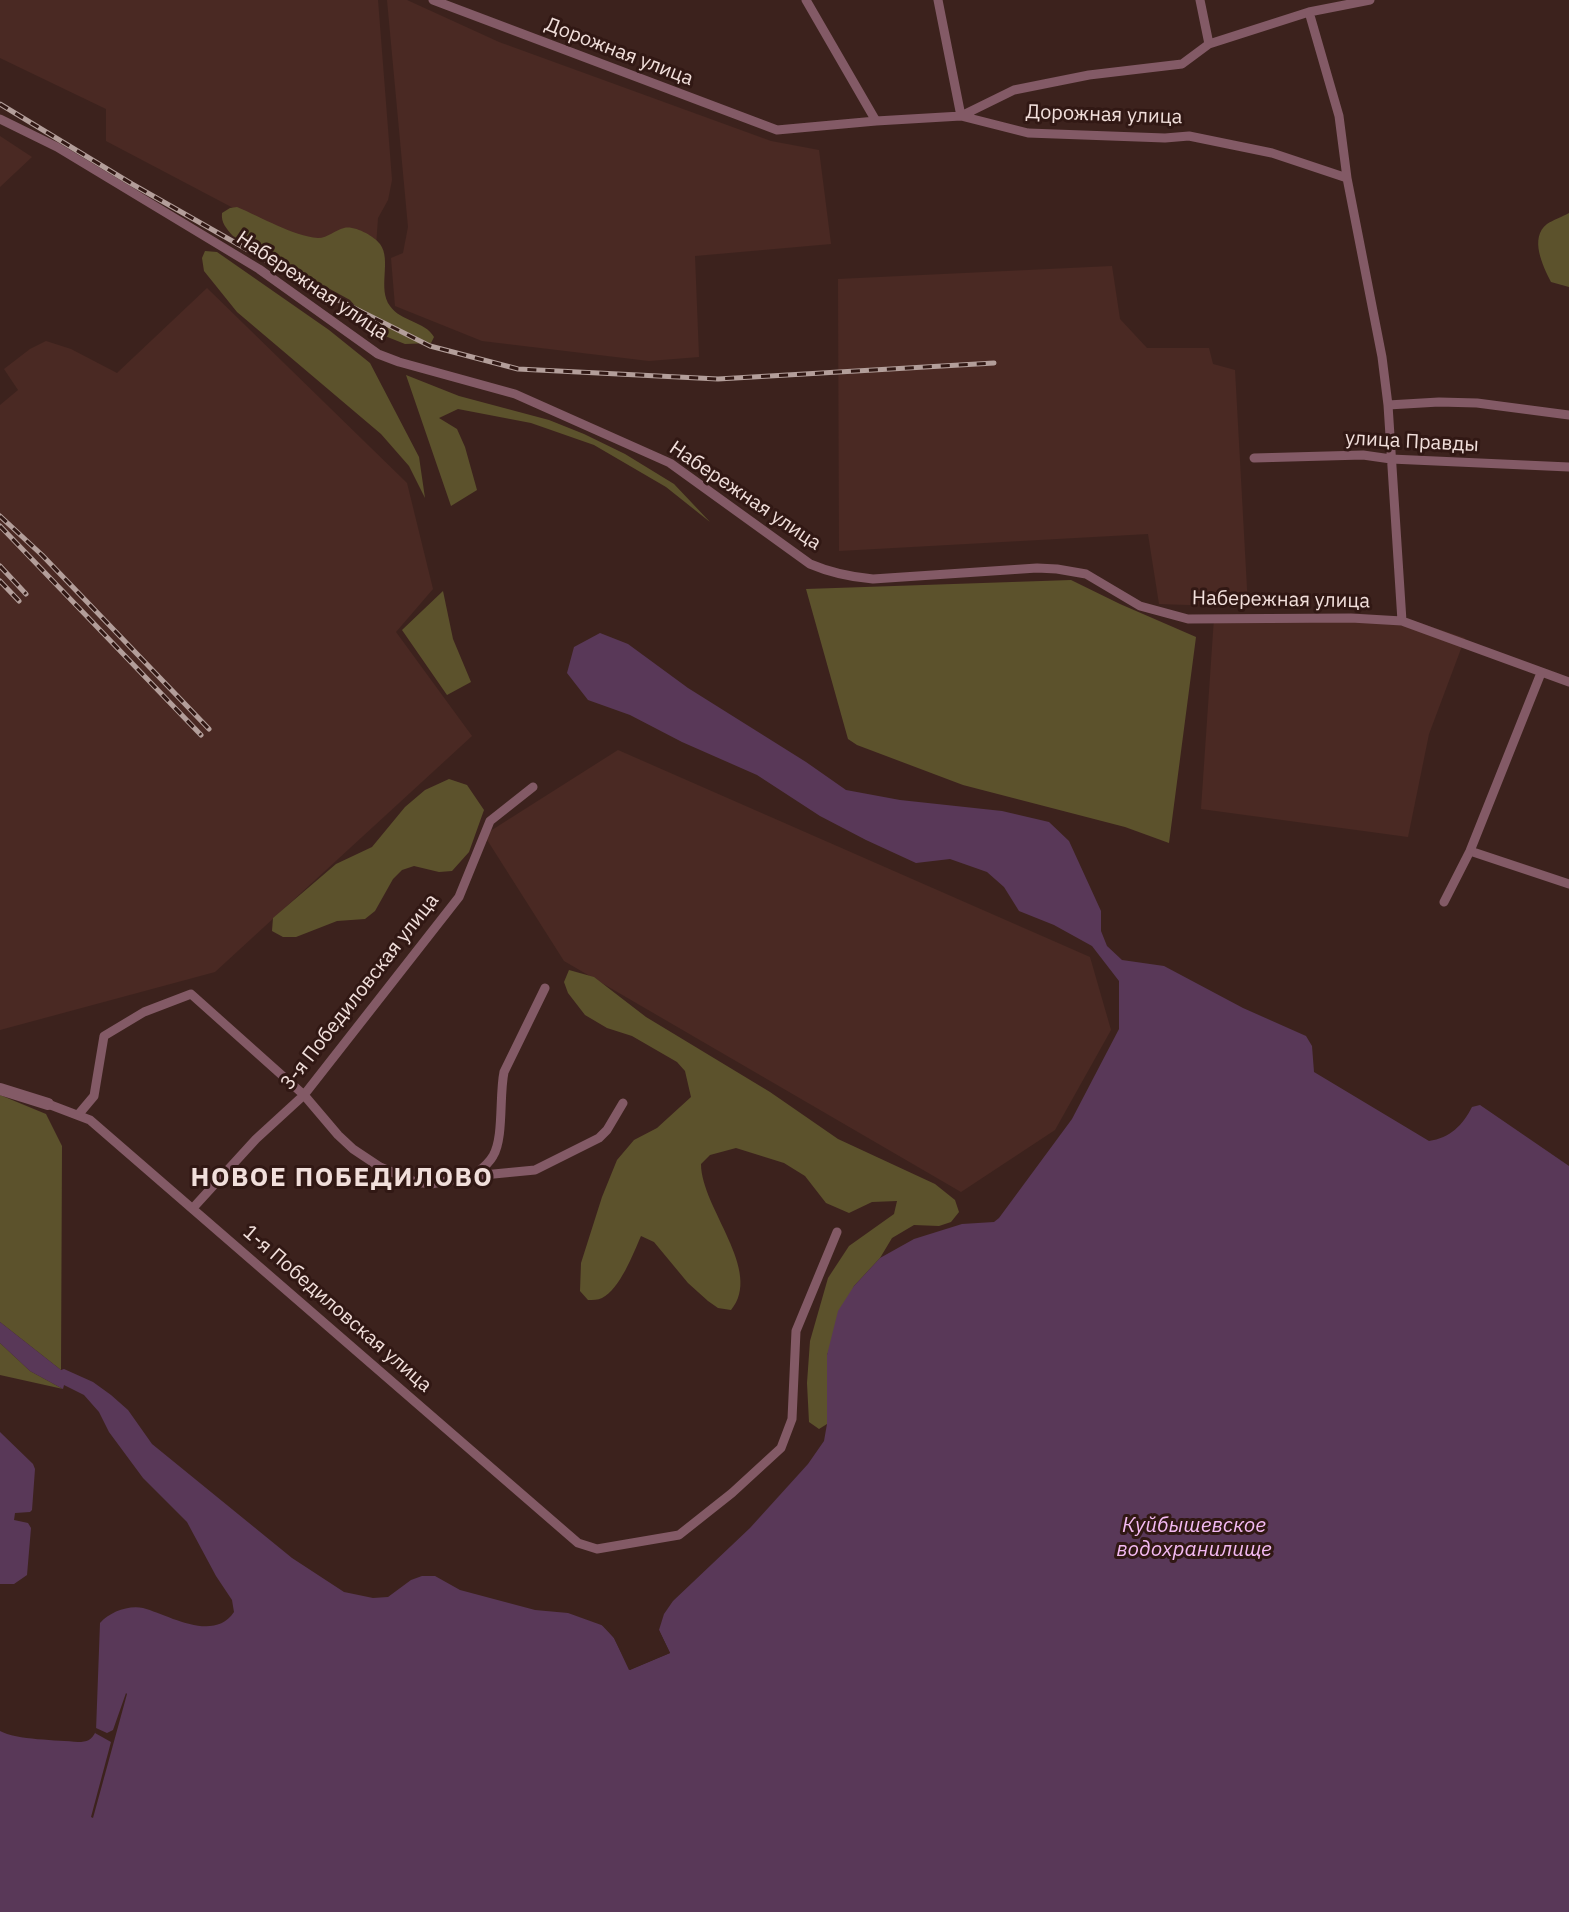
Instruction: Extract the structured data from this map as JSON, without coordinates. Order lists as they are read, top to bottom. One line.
{"streets":{"street":["Дорожная улица","Набережная улица","улица Правды","3-я Победиловская улица","1-я Победиловская улица"]},"crossings":[["3-я Победиловская улица","1-я Победиловская улица"]],"districts":["НОВОЕ ПОБЕДИЛОВО"],"water":["Куйбышевское водохранилище"]}
